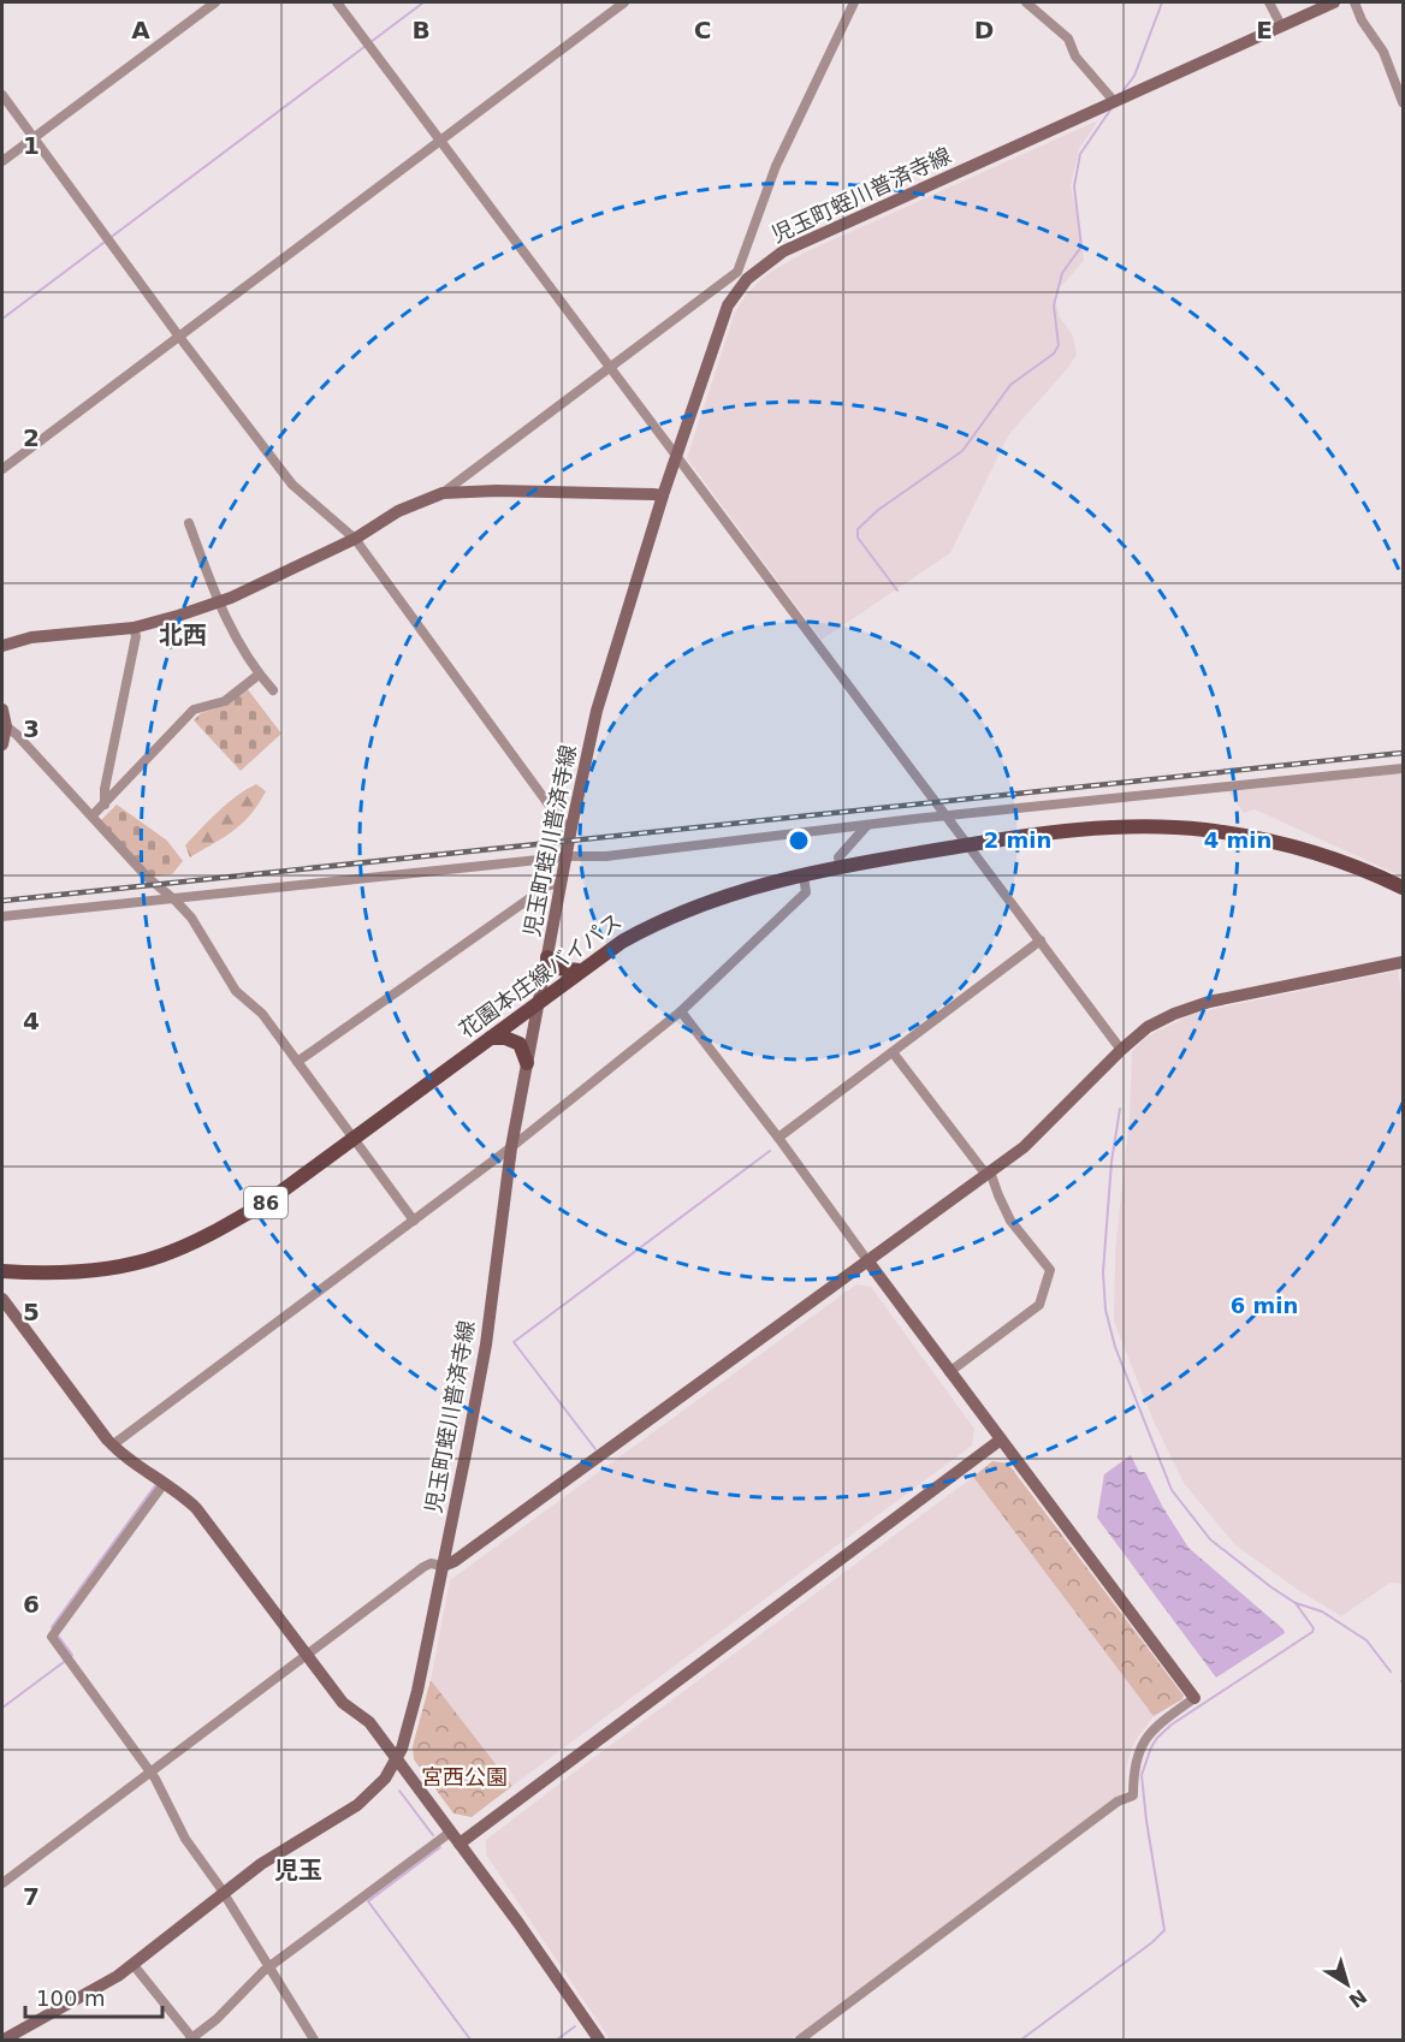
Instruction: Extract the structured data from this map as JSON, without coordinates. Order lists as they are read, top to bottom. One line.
{"streets":{"main road":["花園本庄線バイパス","86"],"street":["児玉町蛭川普済寺線"]},"crossings":[["児玉町蛭川普済寺線","花園本庄線バイパス"]],"districts":["北西","児玉"],"parks":["宮西公園"],"scale_bar":"100 m","north":"bottom right","grid":{"columns":["A","B","C","D","E"],"rows":["1","2","3","4","5","6","7"]},"rings":["2 min","4 min","6 min"]}
